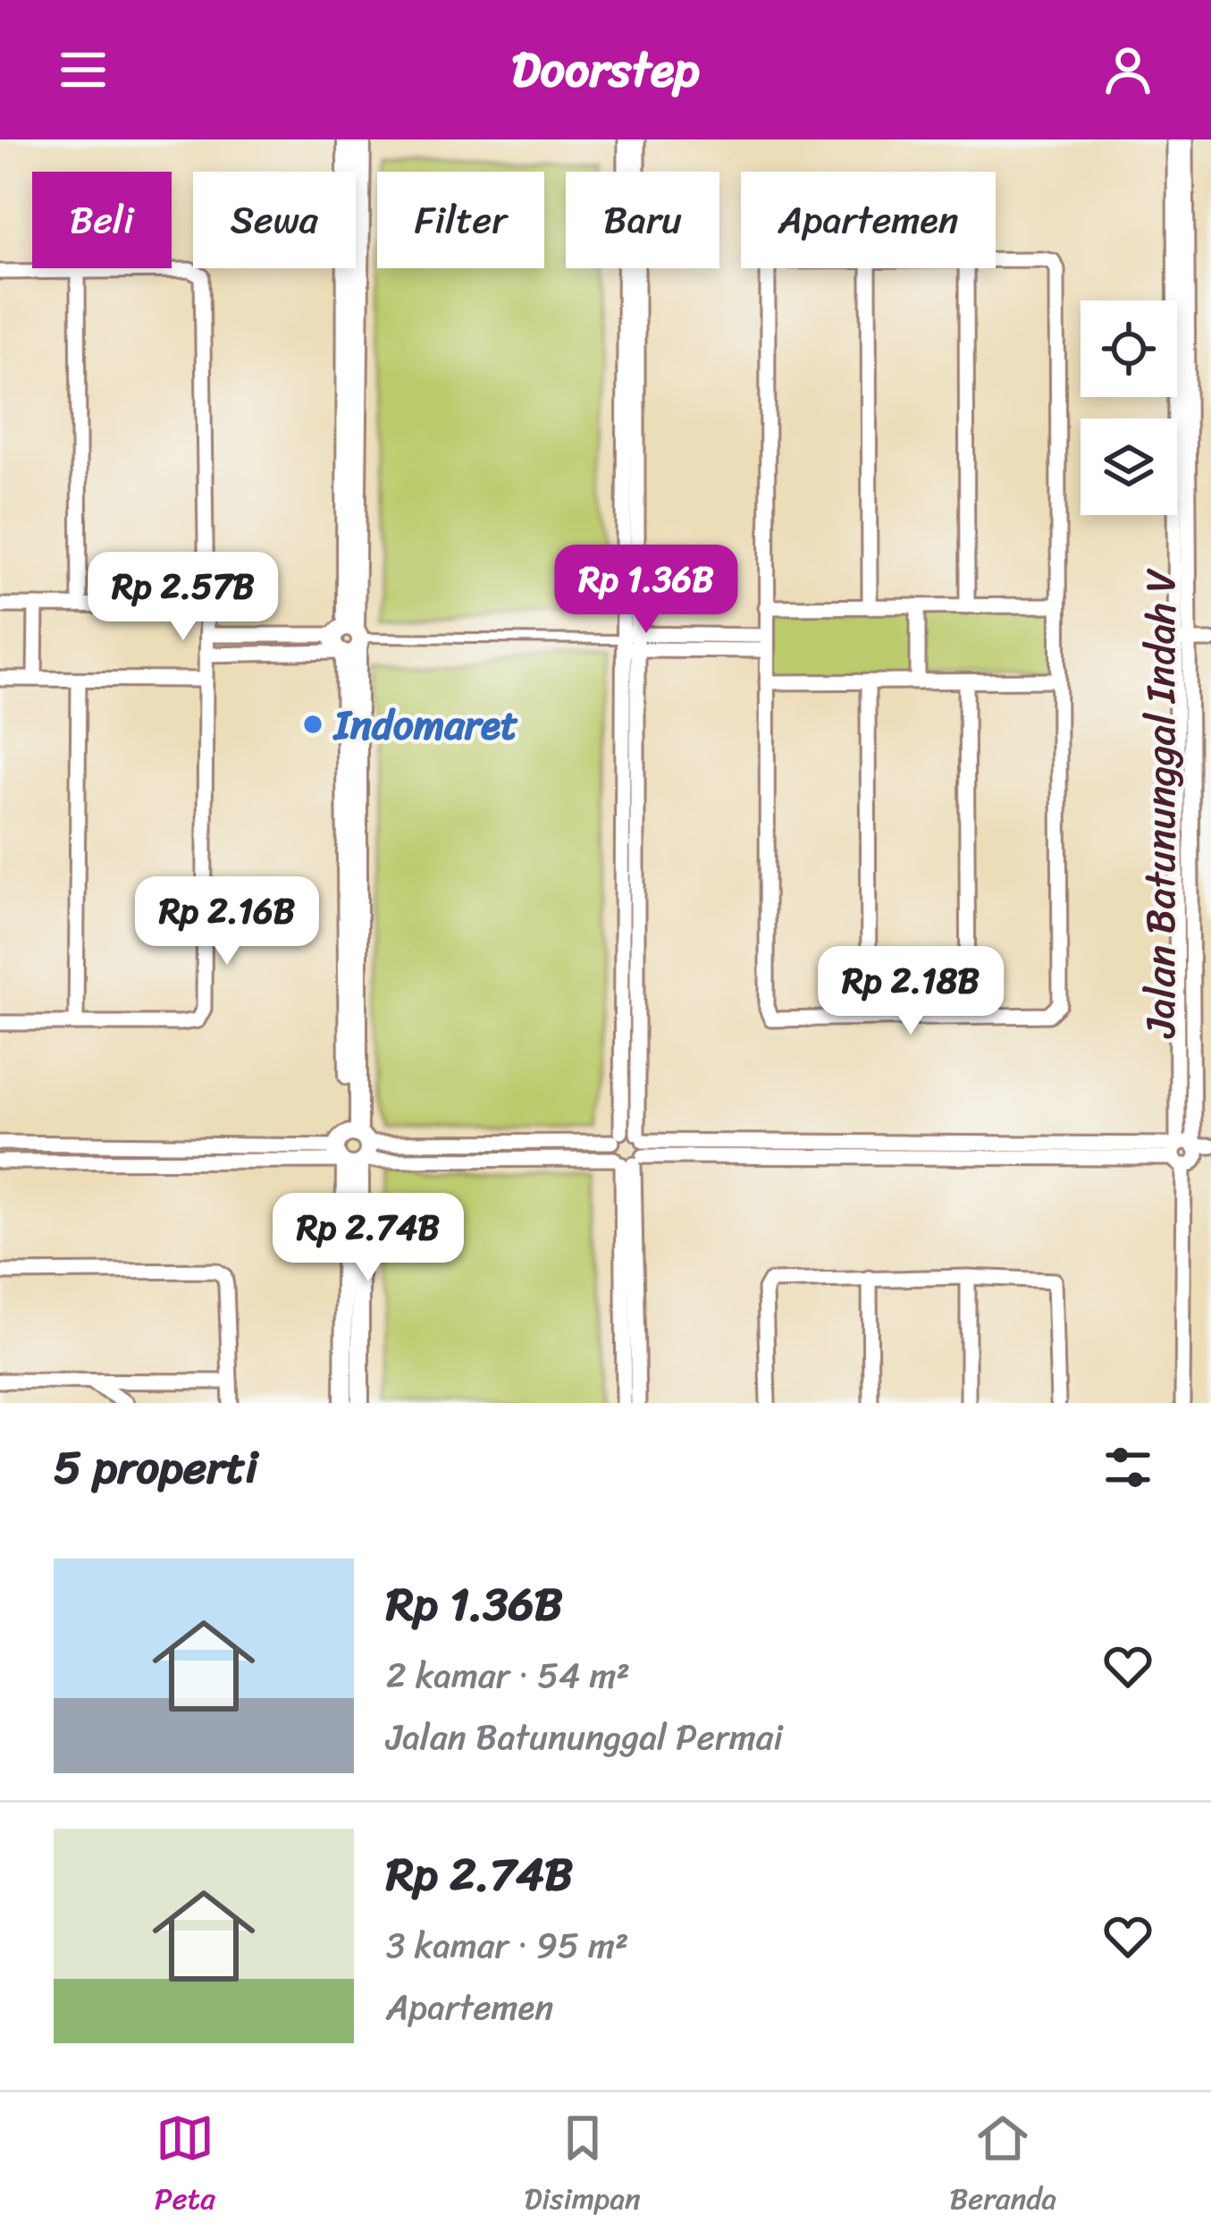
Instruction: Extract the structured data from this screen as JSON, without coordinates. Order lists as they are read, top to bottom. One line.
{"streets":{"street":["Jalan Batununggal Indah V"]},"places":["Indomaret"],"page":{"header":"Doorstep","chip":["Beli","Sewa","Filter","Baru","Apartemen"],"price":["Rp 1.36B","Rp 2.57B","Rp 2.16B","Rp 2.18B","Rp 2.74B"],"heading":"5 properti","list":[{"name":"Rp 1.36B","note":"2 kamar · 54 m² · Jalan Batununggal Permai"},{"name":"Rp 2.74B","note":"3 kamar · 95 m² · Apartemen"}],"tabs":["Peta","Disimpan","Beranda"]}}
